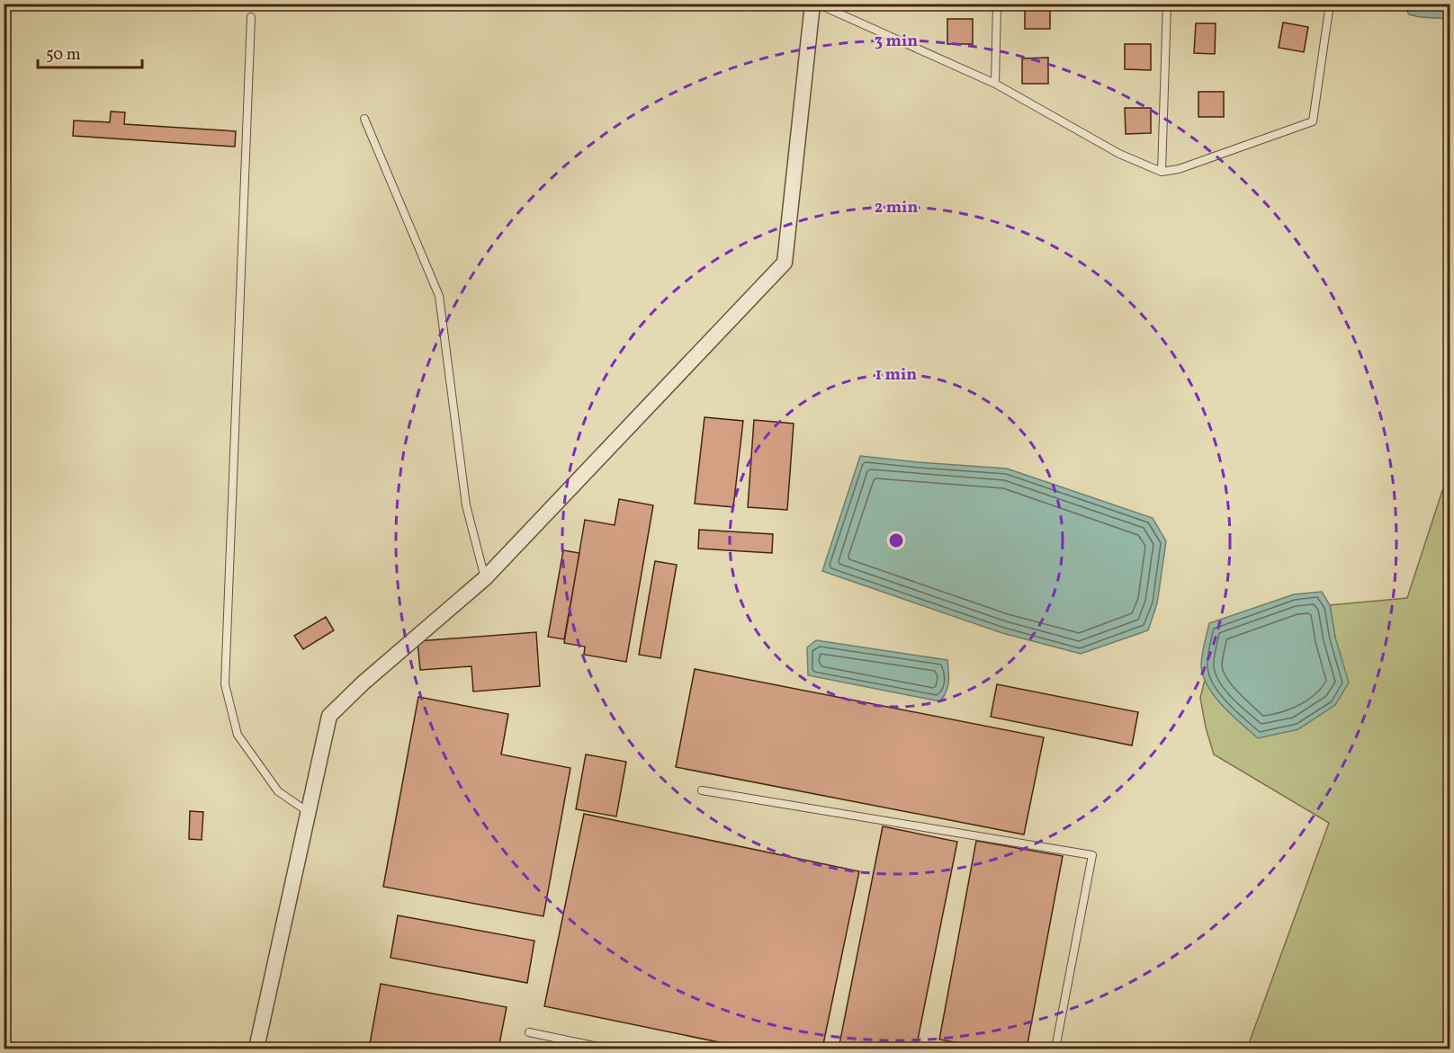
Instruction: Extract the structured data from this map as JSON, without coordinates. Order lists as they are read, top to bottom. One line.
{"scale_bar":"50 m","rings":["3 min","2 min","1 min"]}
